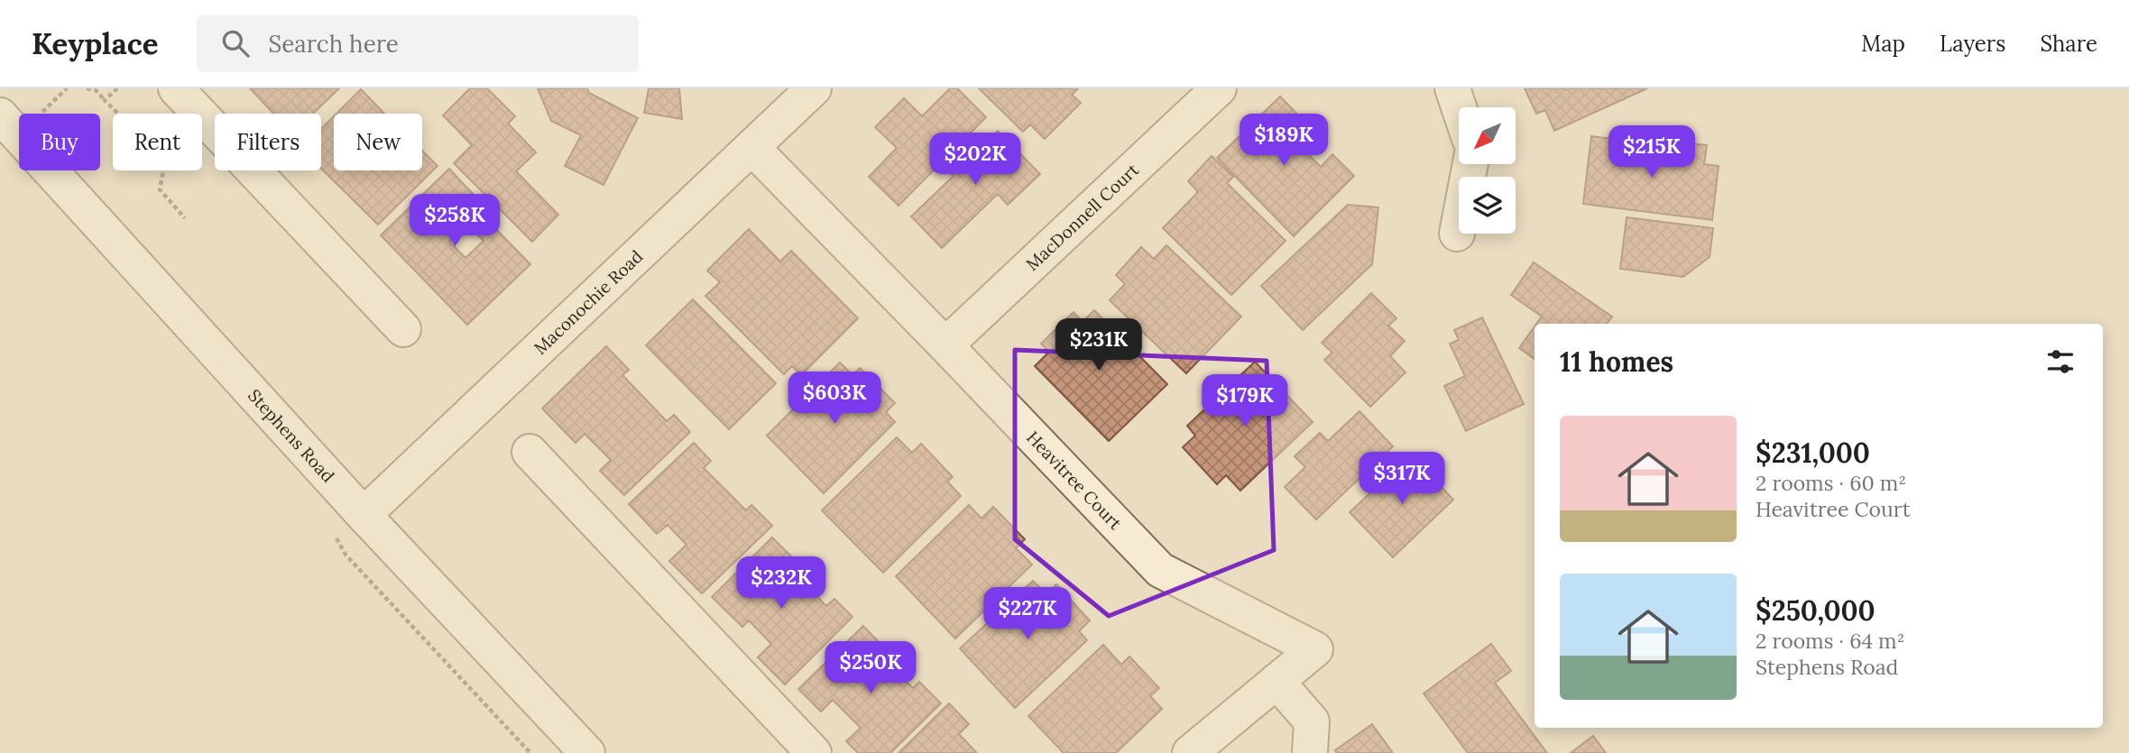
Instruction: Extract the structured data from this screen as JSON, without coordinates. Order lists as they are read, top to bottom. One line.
{"streets":{"street":["MacDonnell Court","Maconochie Road","Stephens Road","Heavitree Court"]},"crossings":[["MacDonnell Court","Heavitree Court"],["Maconochie Road","Stephens Road"],["Maconochie Road","Heavitree Court"]],"north":"bottom left","page":{"header":"Keyplace","search":"Search here","nav":["Map","Layers","Share"],"price":["$189K","$215K","$202K","$258K","$231K","$603K","$179K","$317K","$232K","$227K","$250K"],"chip":["Buy","Rent","Filters","New"],"heading":"11 homes","list":[{"name":"$231,000","note":"2 rooms · 60 m² · Heavitree Court"},{"name":"$250,000","note":"2 rooms · 64 m² · Stephens Road"}]}}
